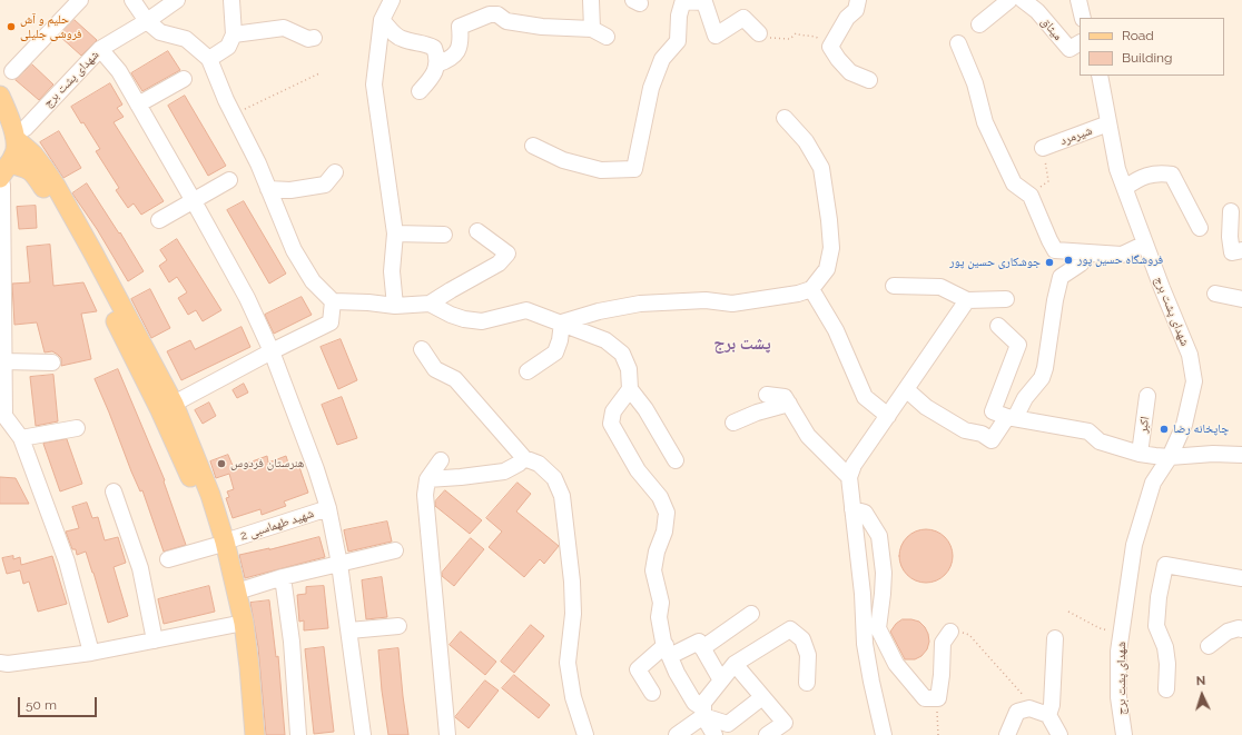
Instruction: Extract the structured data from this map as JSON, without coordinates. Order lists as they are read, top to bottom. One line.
{"streets":{"street":["میثاق","شهدای پشت برج","شیرمرد","اکبر","شهید طهماسبی 2"]},"crossings":[["شهدای پشت برج","شیرمرد"]],"districts":["پشت برج"],"places":["حلیم و آش فروشی جلیلی","فروشگاه حسین پور","جوشکاری حسین پور","چاپخانه رضا","هنرستان فردوس"],"legend":["Road","Building"],"scale_bar":"50 m","north":"top"}
